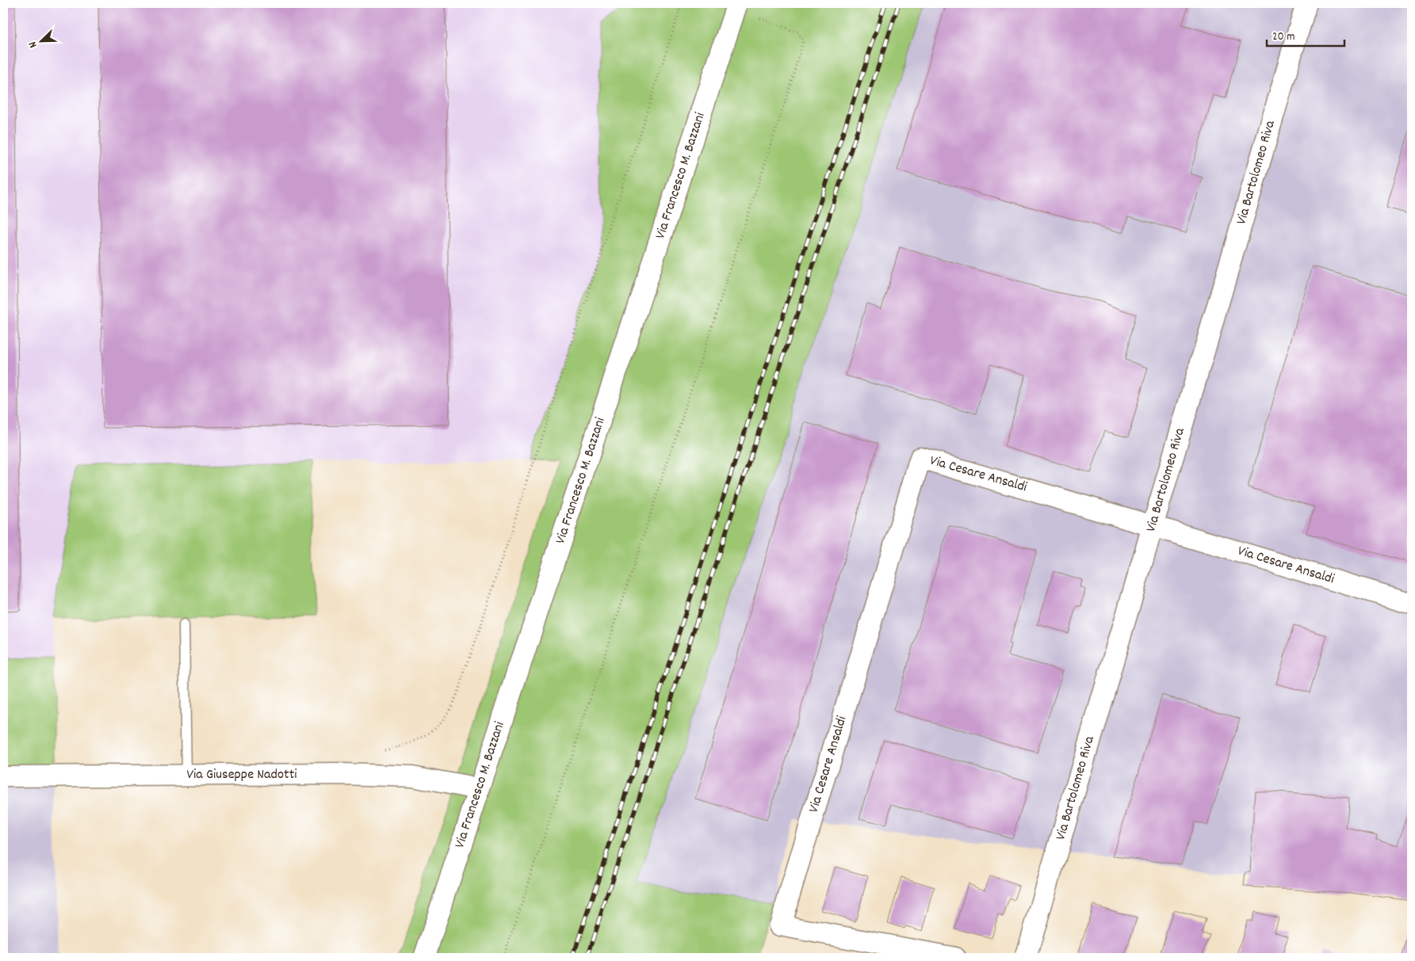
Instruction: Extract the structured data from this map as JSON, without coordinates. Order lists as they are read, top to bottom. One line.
{"streets":{"street":["Via Bartolomeo Riva","Via Francesco M. Bazzani","Via Cesare Ansaldi","Via Giuseppe Nadotti"]},"crossings":[["Via Bartolomeo Riva","Via Cesare Ansaldi"],["Via Francesco M. Bazzani","Via Giuseppe Nadotti"]],"scale_bar":"20 m","north":"bottom left"}
